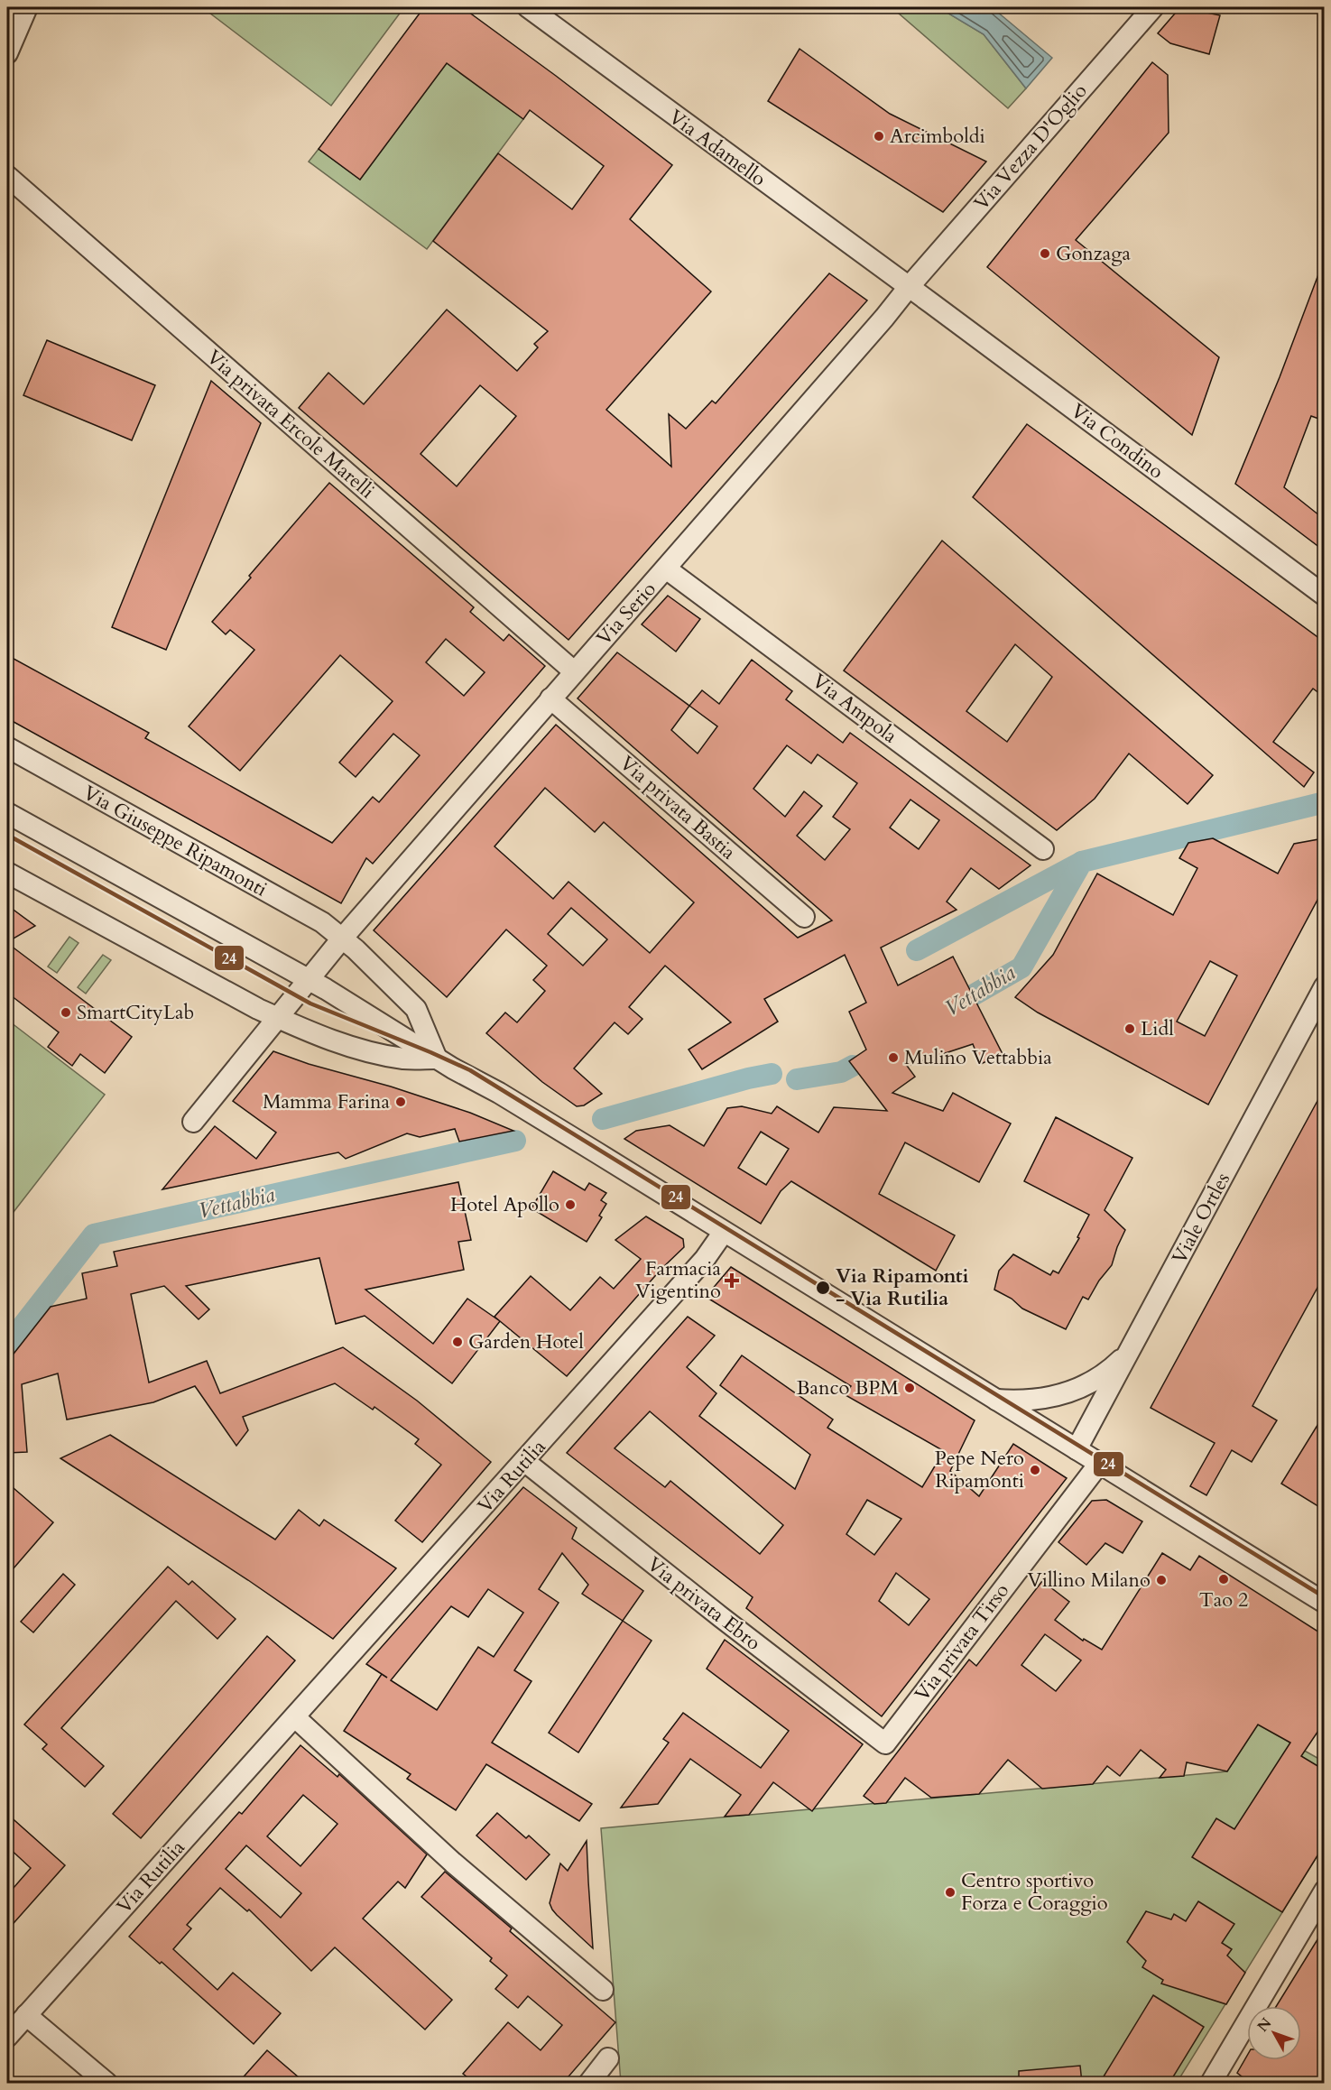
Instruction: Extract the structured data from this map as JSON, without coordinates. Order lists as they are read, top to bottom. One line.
{"streets":{"street":["Via Vezza D'Oglio","Via Adamello","Via privata Ercole Marelli","Via Condino","Via Serio","Via Ampola","Via privata Bastia","Via Giuseppe Ripamonti","Viale Ortles","Via Rutilia","Via privata Ebro","Via privata Tirso"]},"crossings":[["Via Vezza D'Oglio","Via Adamello"],["Via Vezza D'Oglio","Via Condino"],["Via Vezza D'Oglio","Via Serio"],["Via Adamello","Via Condino"],["Via Adamello","Via Serio"],["Via privata Ercole Marelli","Via Serio"],["Via Condino","Via Serio"],["Via Serio","Via Ampola"],["Via Serio","Via privata Bastia"],["Via Serio","Via Giuseppe Ripamonti"],["Via Rutilia","Via privata Ebro"],["Via privata Ebro","Via privata Tirso"]],"water":["Vettabbia"],"places":{"other":["Arcimboldi","Gonzaga","SmartCityLab","Lidl","Mulino Vettabbia","Mamma Farina","Hotel Apollo","Via Ripamonti - Via Rutilia","Garden Hotel","Banco BPM","Pepe Nero Ripamonti","Tao 2","Villino Milano","Centro sportivo Forza e Coraggio"],"health":["Farmacia Vigentino"]},"lines":["transit line 24"],"north":"top left"}
